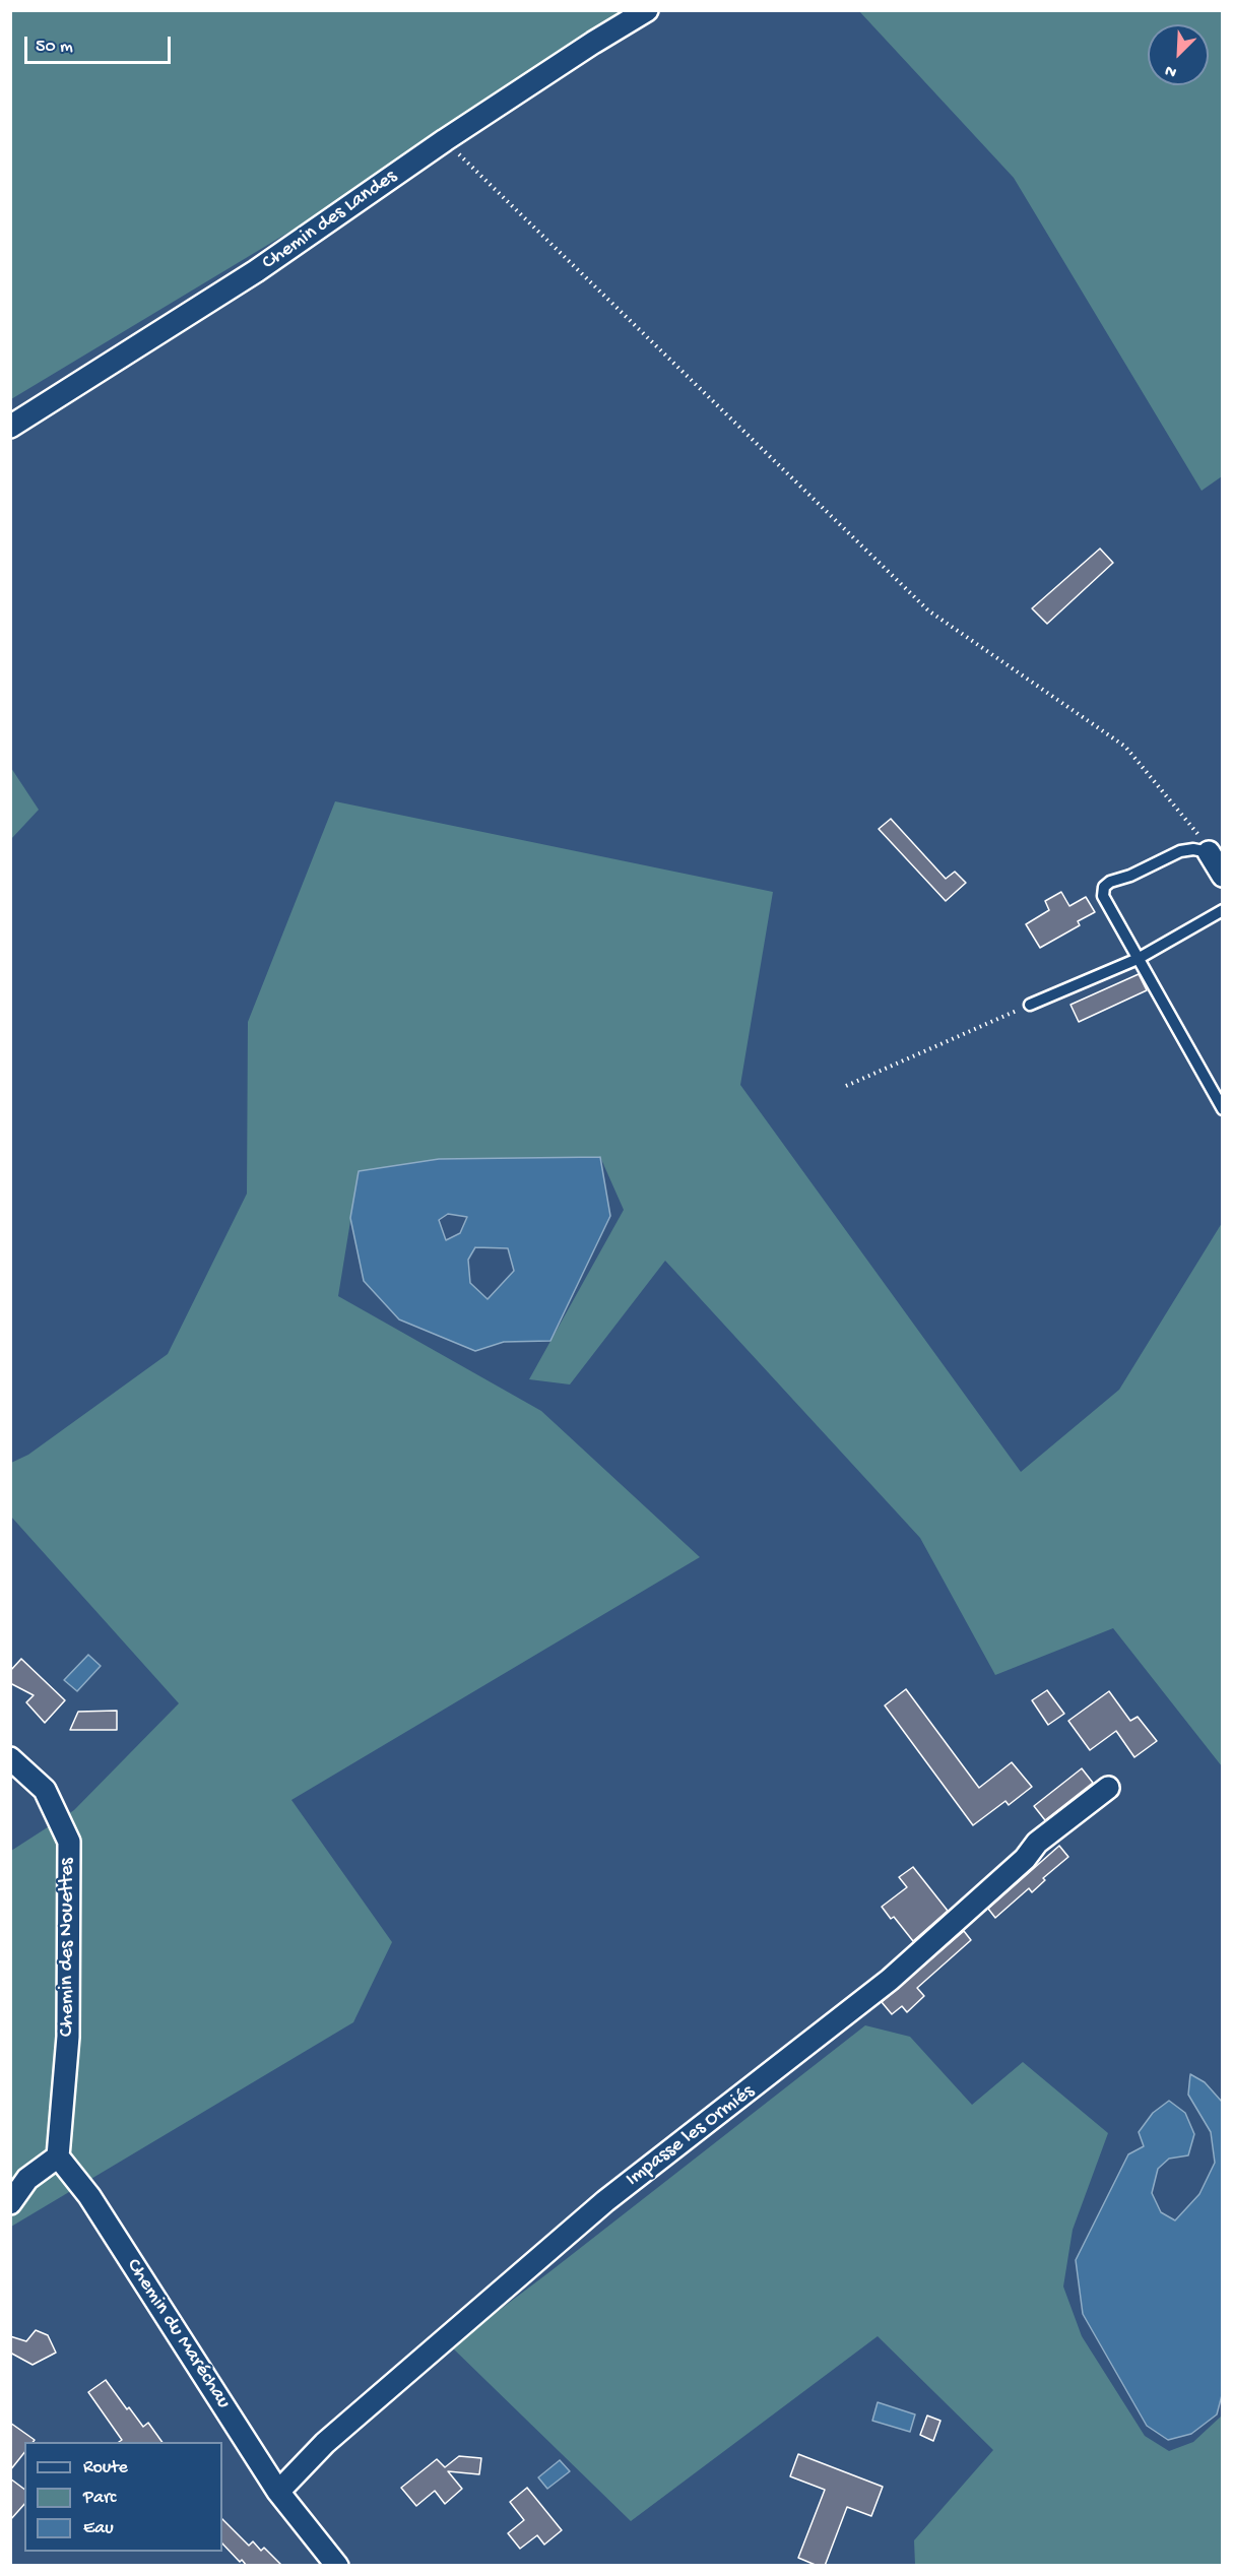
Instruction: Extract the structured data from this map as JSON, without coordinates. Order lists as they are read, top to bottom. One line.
{"streets":{"street":["Chemin des Landes","Chemin des Nouettes","Impasse les Ormiés","Chemin du Maréchau"]},"crossings":[["Chemin des Nouettes","Chemin du Maréchau"],["Impasse les Ormiés","Chemin du Maréchau"]],"legend":["Route","Parc","Eau"],"scale_bar":"50 m","north":"bottom left"}
